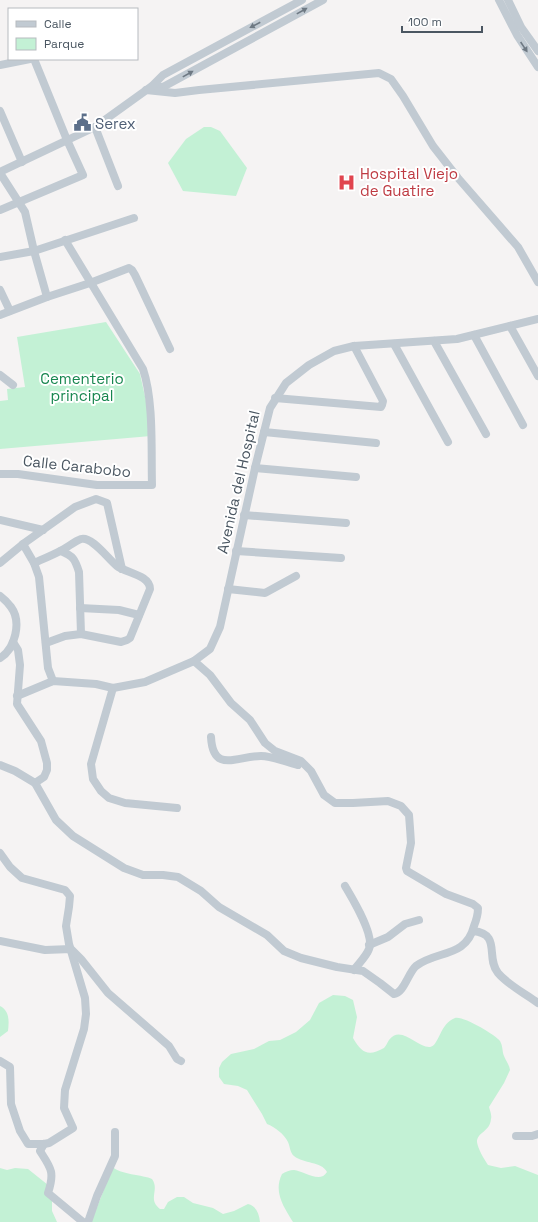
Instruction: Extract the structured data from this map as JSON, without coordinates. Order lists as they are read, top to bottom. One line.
{"streets":{"street":["Calle Carabobo","Avenida del Hospital"]},"parks":["Cementerio principal"],"places":{"public building":["Serex"],"hospital":["Hospital Viejo de Guatire"]},"legend":["Calle","Parque"],"scale_bar":"100 m"}
